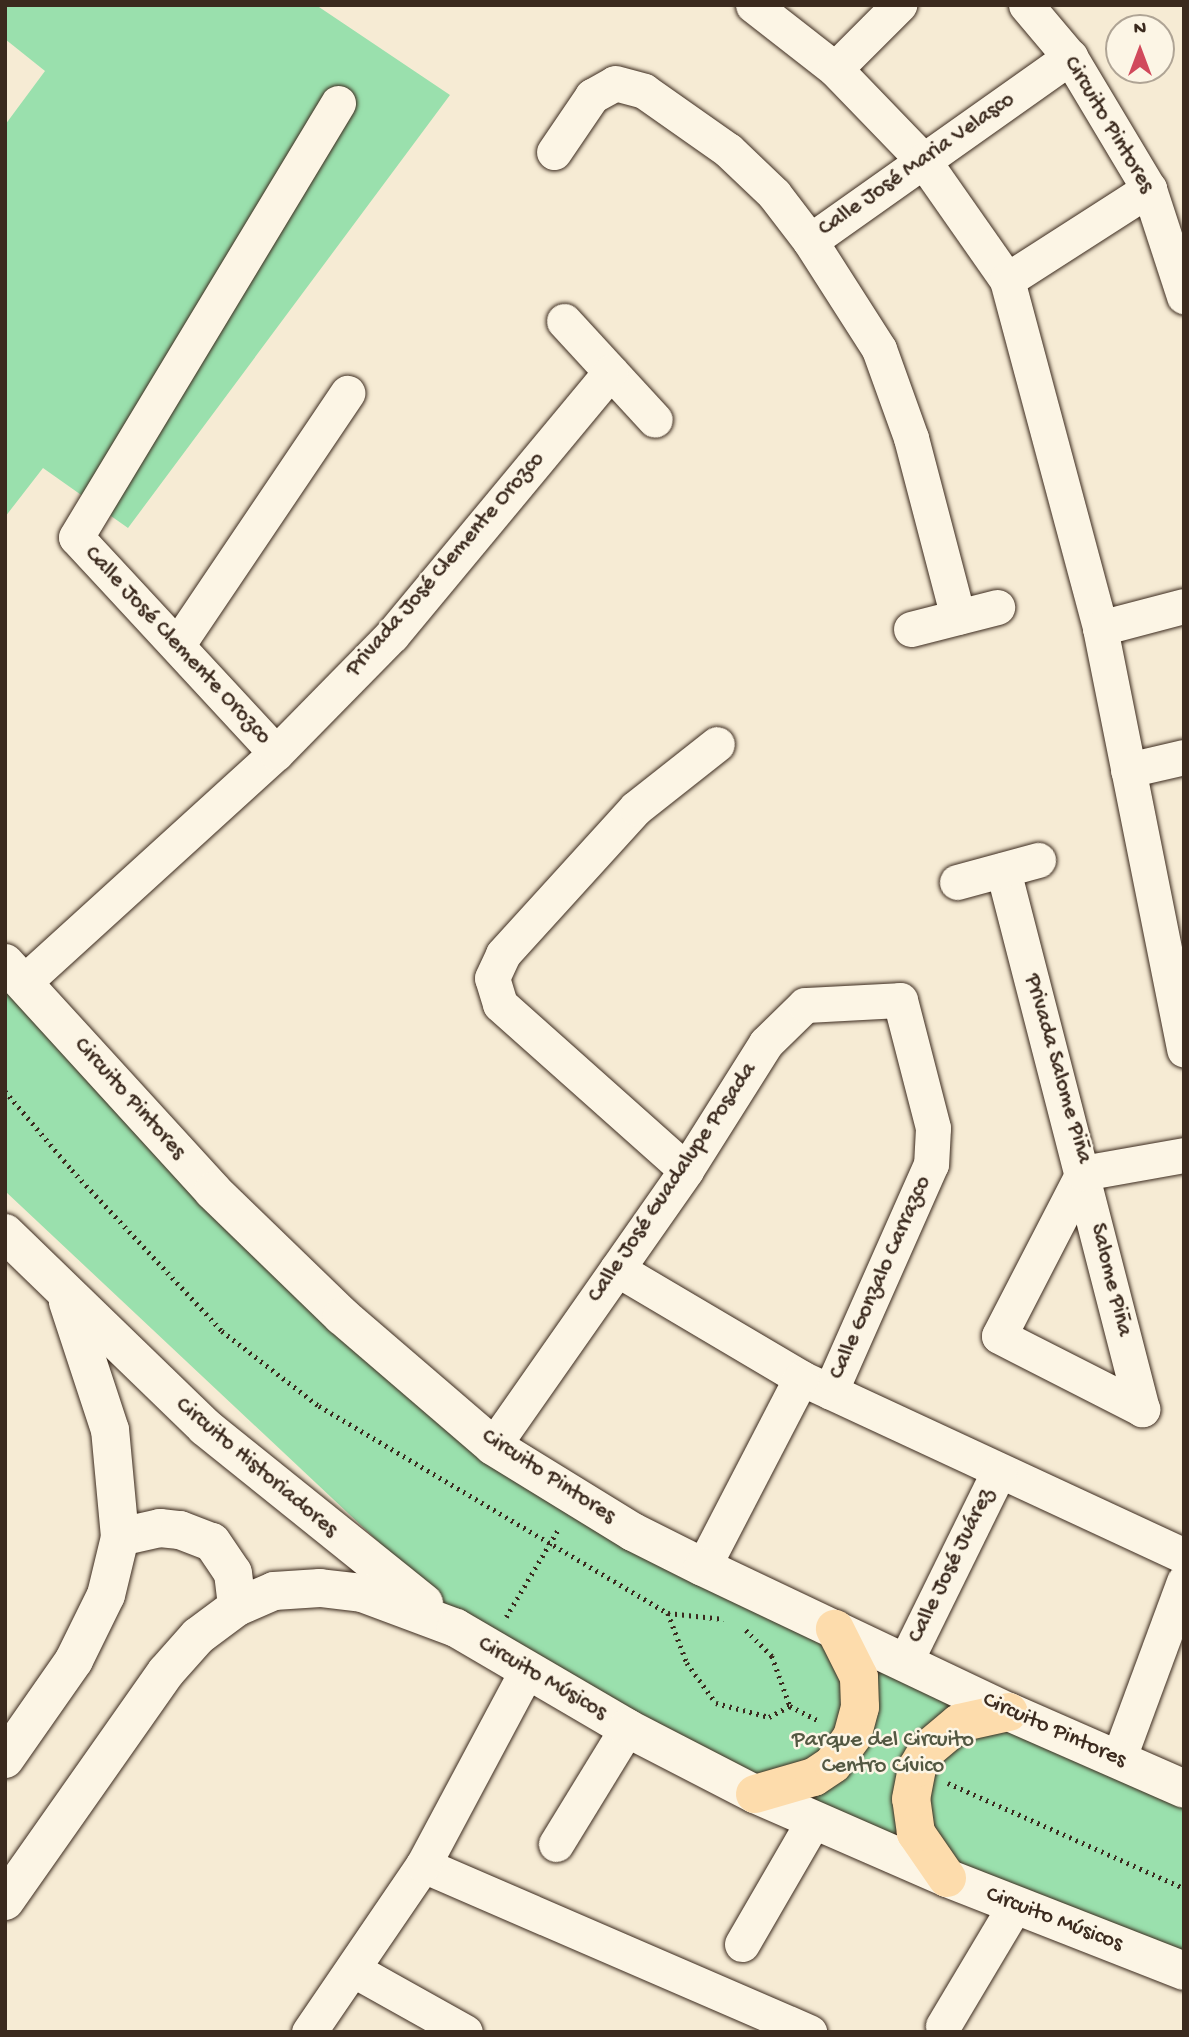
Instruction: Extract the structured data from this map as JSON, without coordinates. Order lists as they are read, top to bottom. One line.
{"streets":{"main road":["Circuito Pintores","Circuito Historiadores","Circuito Músicos"],"street":["Calle José Maria Velasco","Privada José Clemente Orozco","Calle José Clemente Orozco","Privada Salome Piña","Calle José Guadalupe Posada","Calle Gonzalo Carrazco","Salome Piña","Calle José Juárez"]},"crossings":[["Circuito Pintores","Calle José Maria Velasco"],["Circuito Pintores","Calle José Clemente Orozco"],["Circuito Pintores","Calle José Guadalupe Posada"],["Circuito Pintores","Calle Gonzalo Carrazco"],["Circuito Pintores","Calle José Juárez"],["Privada José Clemente Orozco","Calle José Clemente Orozco"],["Privada Salome Piña","Salome Piña"],["Calle José Guadalupe Posada","Calle Gonzalo Carrazco"],["Circuito Historiadores","Circuito Músicos"]],"parks":["Parque del Circuito Centro Cívico"],"north":"top"}
